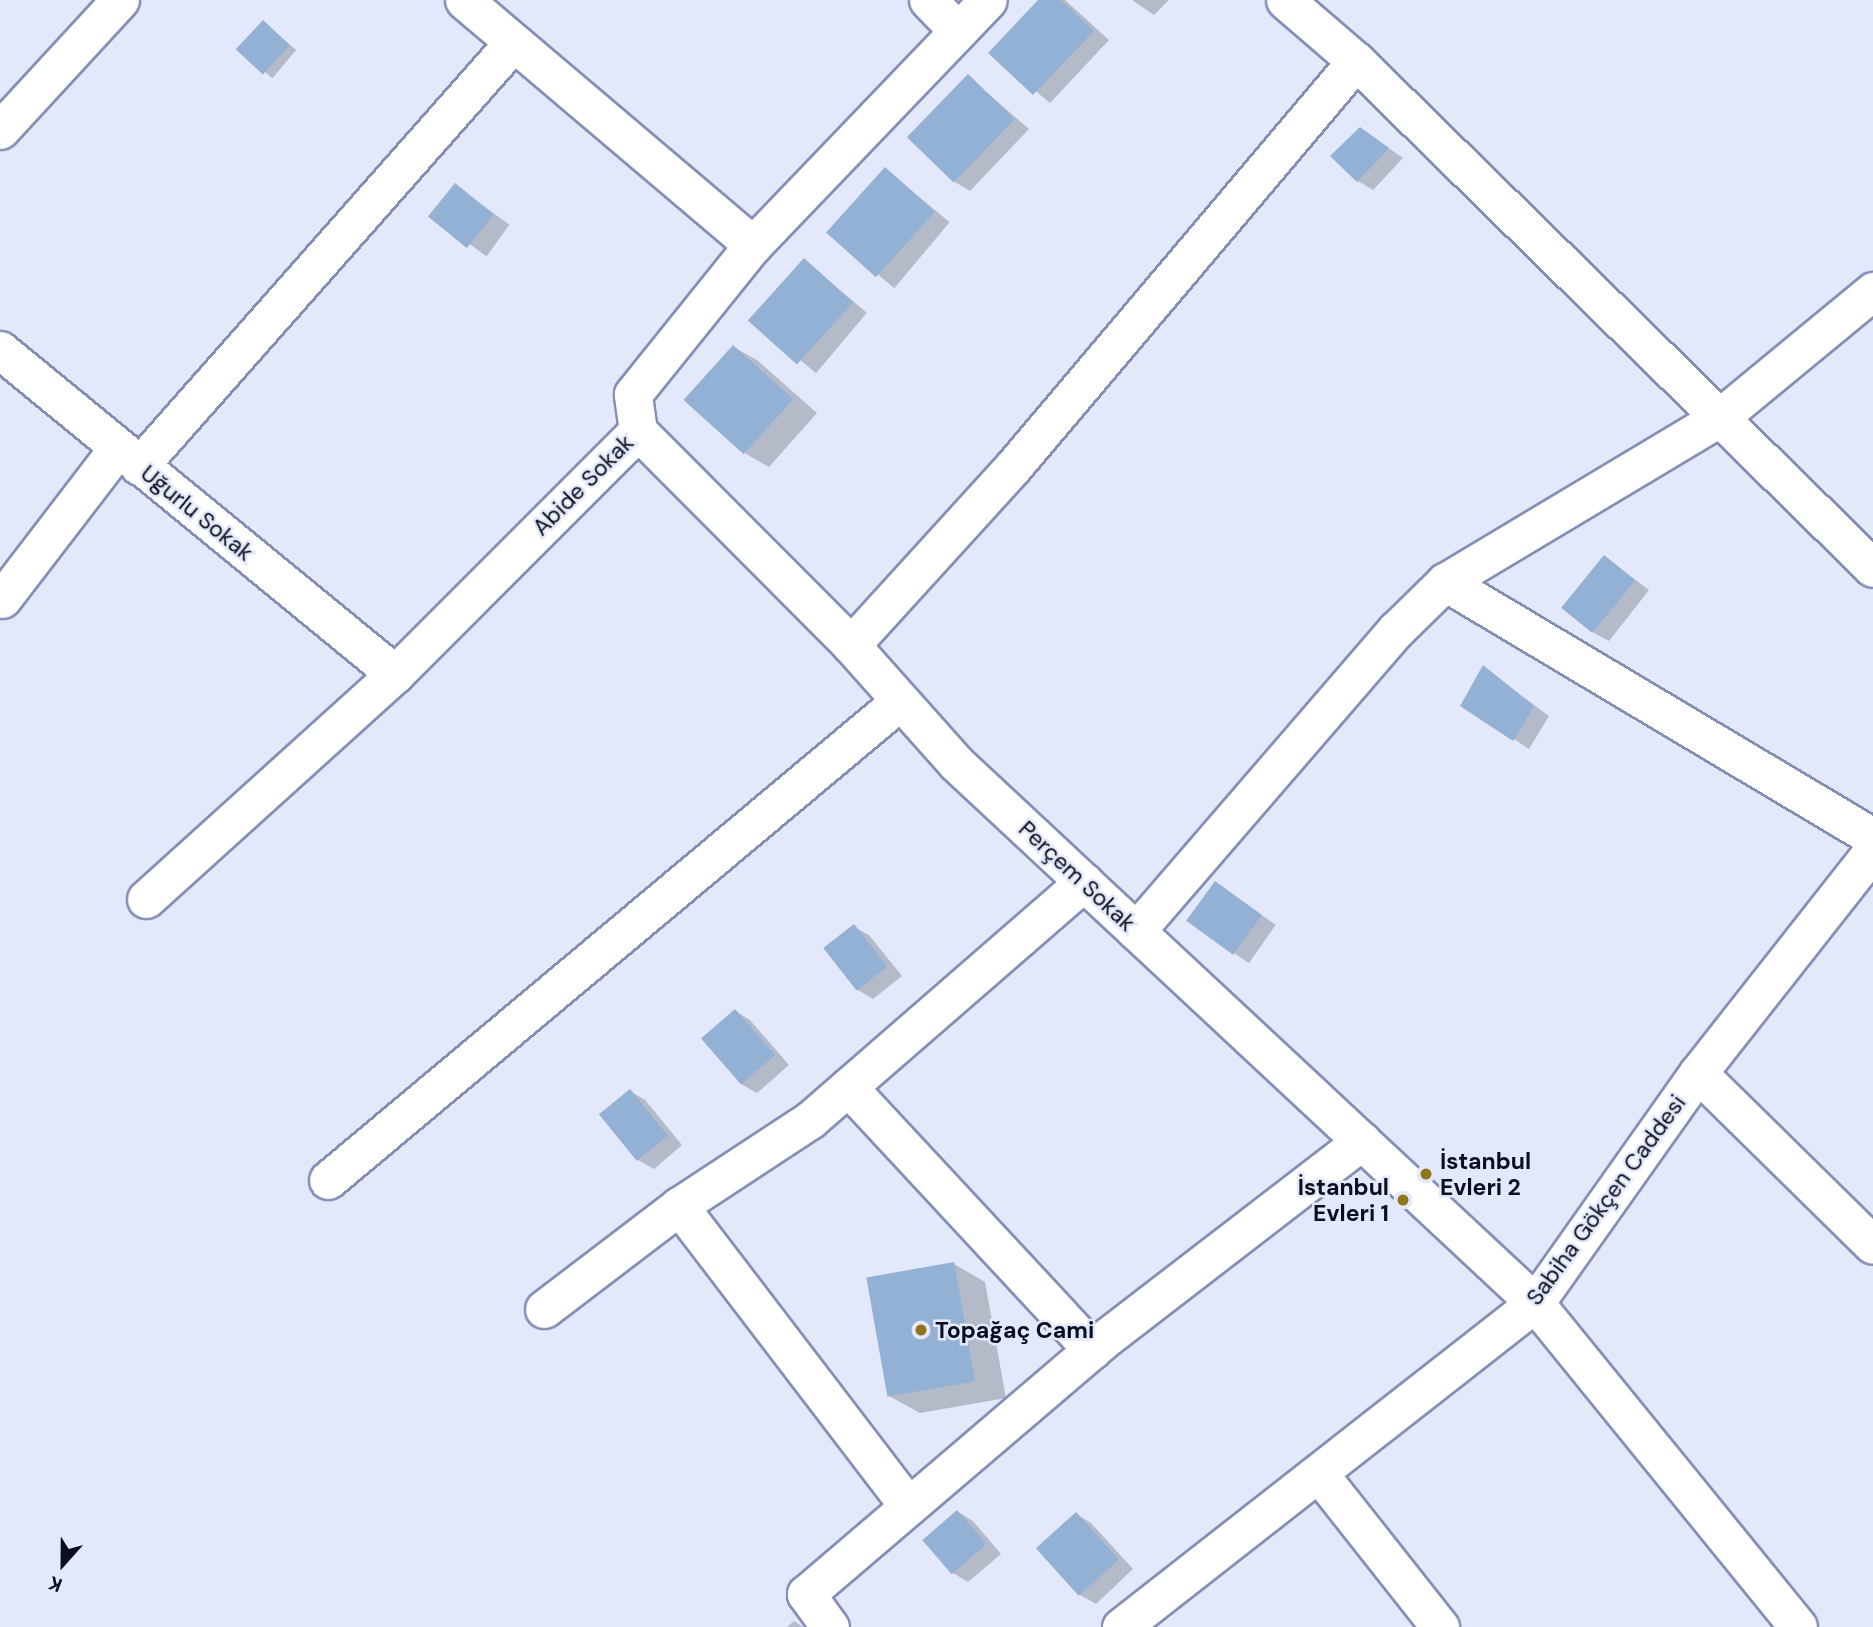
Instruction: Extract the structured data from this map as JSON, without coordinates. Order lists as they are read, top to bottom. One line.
{"streets":{"street":["Abide Sokak","Uğurlu Sokak","Perçem Sokak","Sabiha Gökçen Caddesi"]},"crossings":[["Abide Sokak","Uğurlu Sokak"],["Abide Sokak","Perçem Sokak"],["Perçem Sokak","Sabiha Gökçen Caddesi"]],"places":["İstanbul Evleri 2","İstanbul Evleri 1","Topağaç Cami"],"north":"bottom"}
